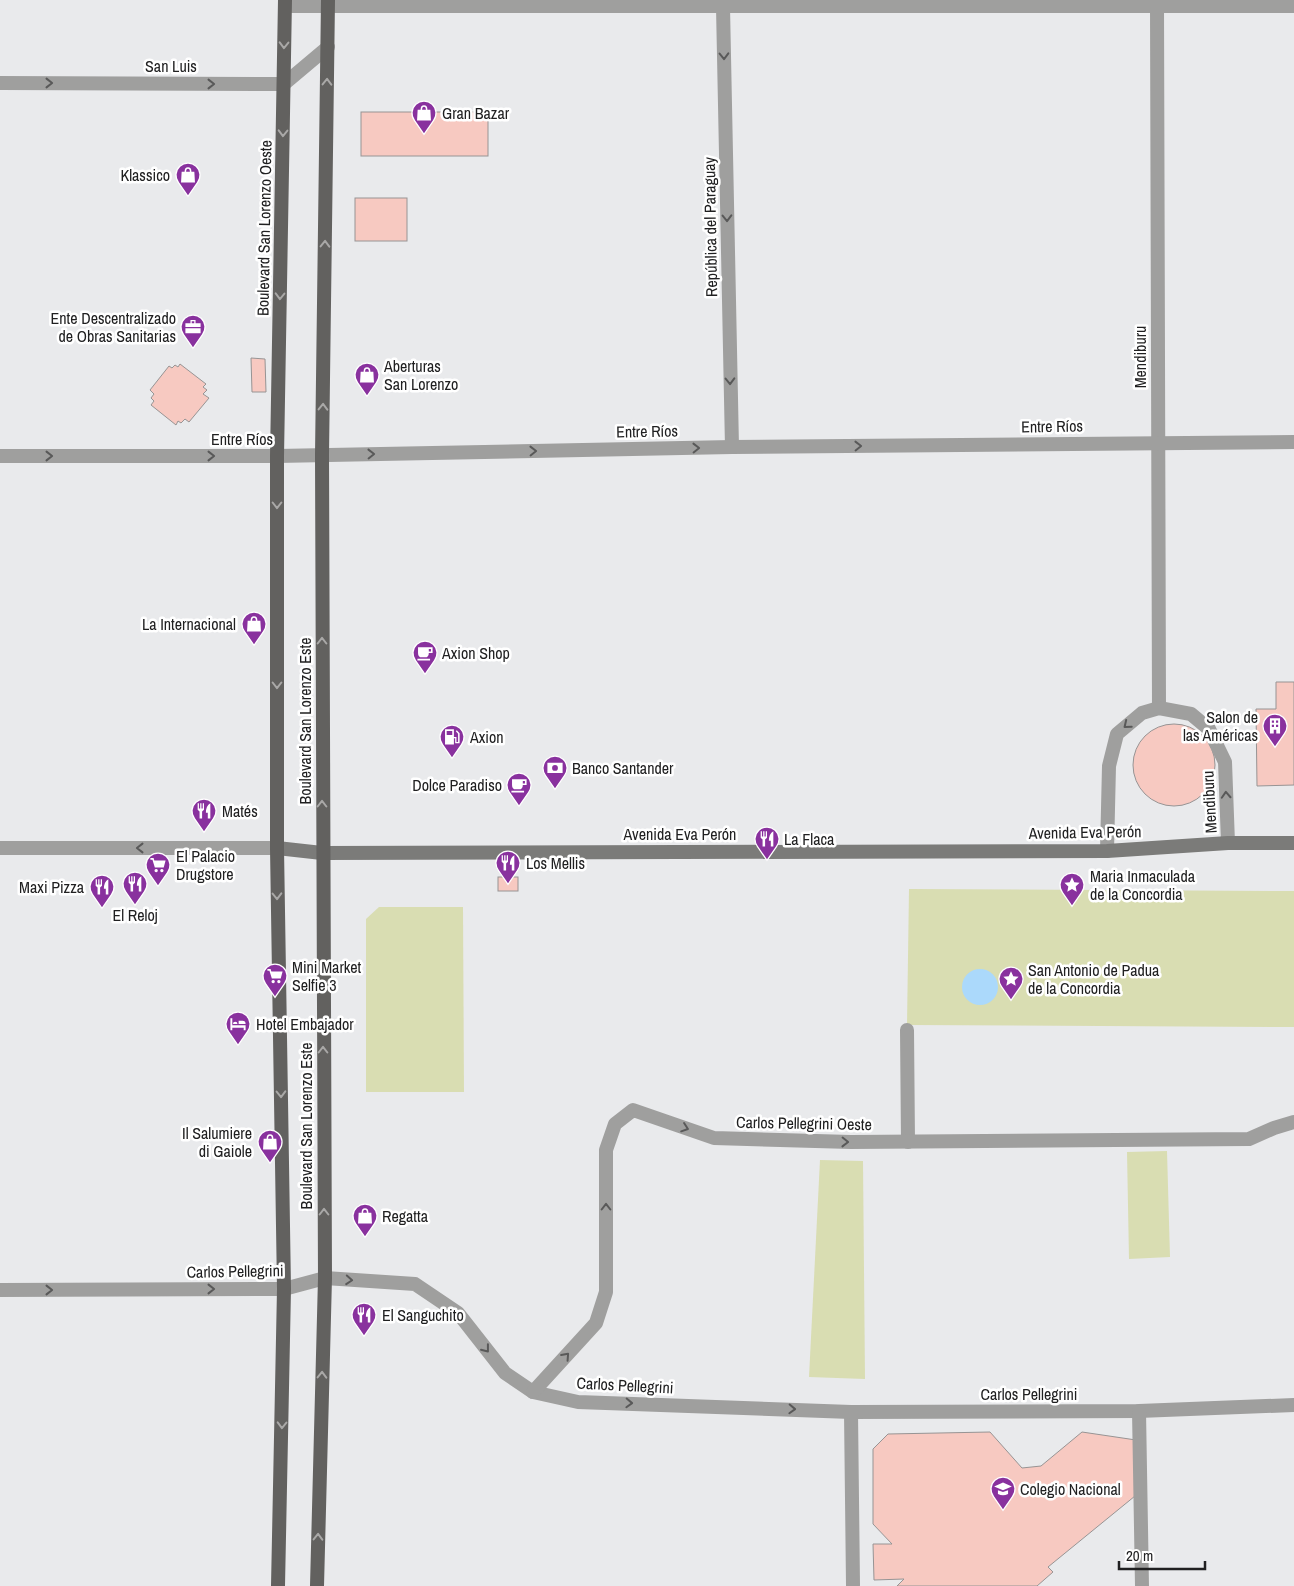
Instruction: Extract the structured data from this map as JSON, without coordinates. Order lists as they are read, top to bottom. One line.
{"streets":{"main road":["Boulevard San Lorenzo Oeste","Boulevard San Lorenzo Este","Avenida Eva Perón"],"street":["San Luis","República del Paraguay","Mendiburu","Entre Ríos","Carlos Pellegrini Oeste","Carlos Pellegrini"]},"crossings":[["San Luis","Boulevard San Lorenzo Oeste"],["República del Paraguay","Entre Ríos"],["Boulevard San Lorenzo Oeste","Entre Ríos"],["Boulevard San Lorenzo Oeste","Boulevard San Lorenzo Este"],["Mendiburu","Entre Ríos"],["Mendiburu","Avenida Eva Perón"],["Entre Ríos","Boulevard San Lorenzo Este"],["Boulevard San Lorenzo Este","Avenida Eva Perón"],["Boulevard San Lorenzo Este","Carlos Pellegrini"],["Carlos Pellegrini Oeste","Carlos Pellegrini"]],"one_way":["San Luis","República del Paraguay","Entre Ríos","Carlos Pellegrini"],"places":{"shop":["Gran Bazar","Klassico","Aberturas San Lorenzo","La Internacional","Il Salumiere di Gaiole","Regatta"],"office":["Ente Descentralizado de Obras Sanitarias"],"cafe":["Axion Shop","Dolce Paradiso"],"building":["Salon de las Américas"],"fuel station":["Axion"],"bank":["Banco Santander"],"restaurant":["Matés","La Flaca","Los Mellis","El Reloj","Maxi Pizza","El Sanguchito"],"supermarket":["El Palacio Drugstore","Mini Market Selfie 3"],"place":["Maria Inmaculada de la Concordia","San Antonio de Padua de la Concordia"],"hotel":["Hotel Embajador"],"school or university":["Colegio Nacional"]},"scale_bar":"20 m"}
